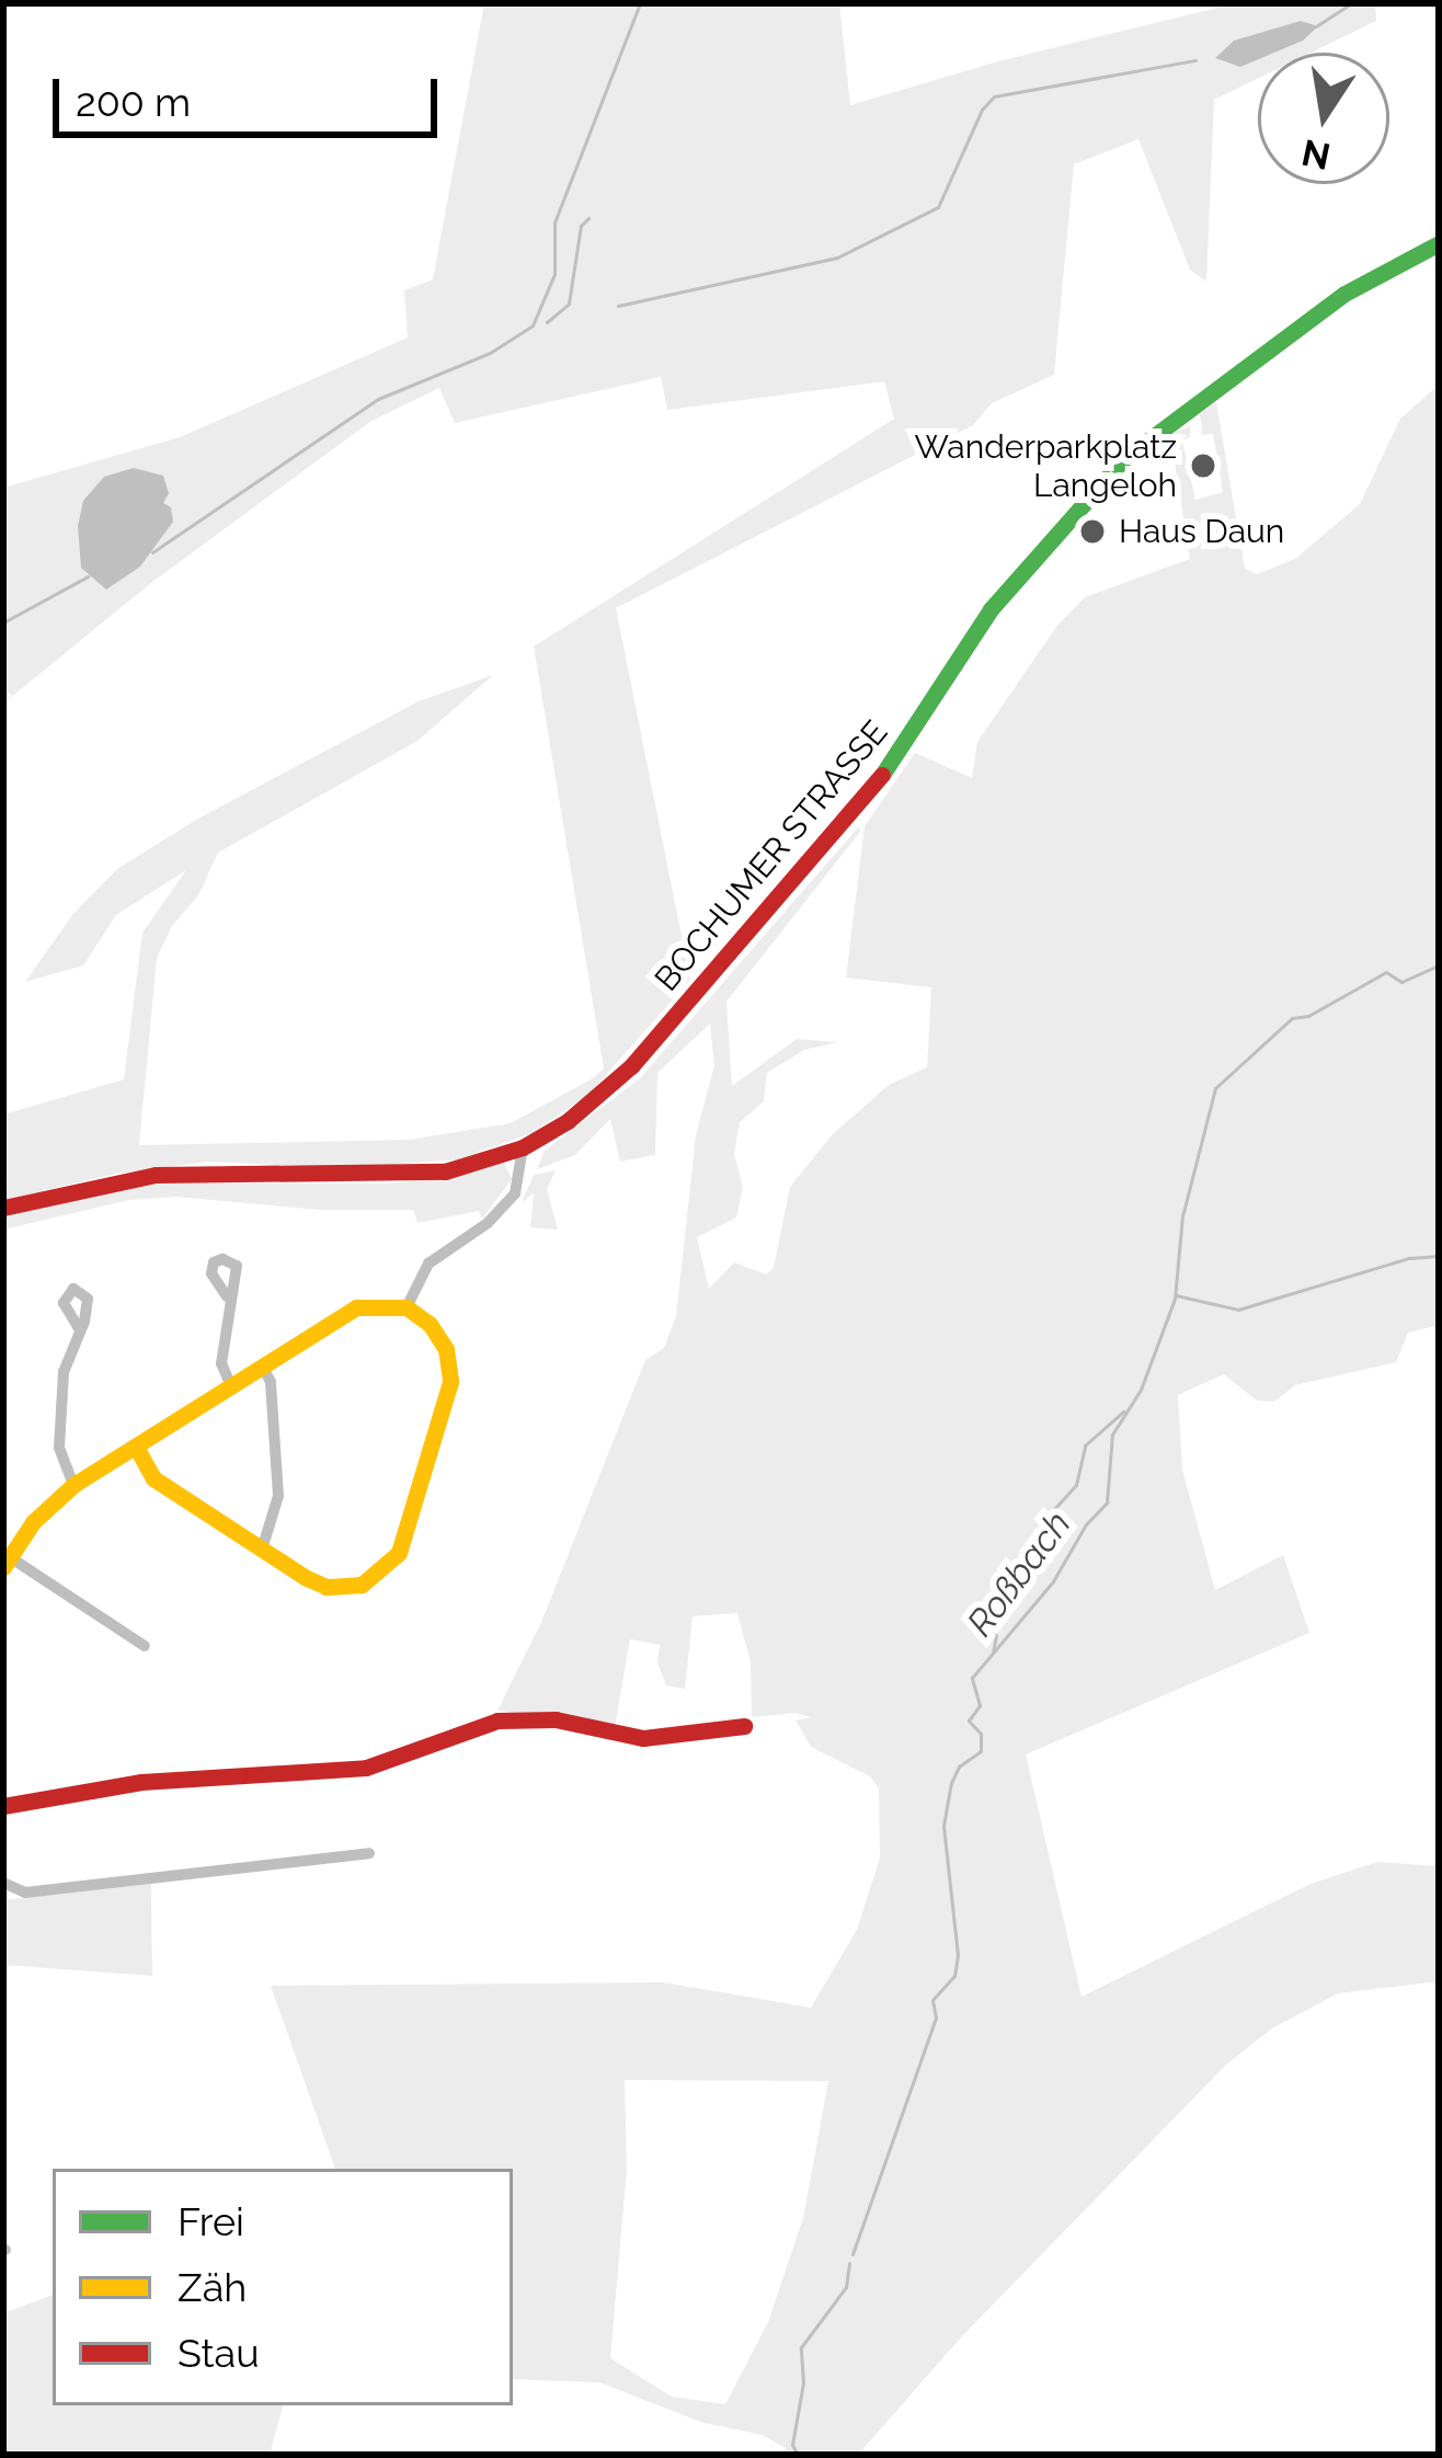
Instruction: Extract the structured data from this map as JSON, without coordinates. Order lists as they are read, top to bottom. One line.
{"streets":{"street":["BOCHUMER STRASSE"]},"water":["Roßbach"],"places":["Wanderparkplatz Langeloh","Haus Daun"],"legend":["Frei","Zäh","Stau"],"scale_bar":"200 m","north":"bottom"}
